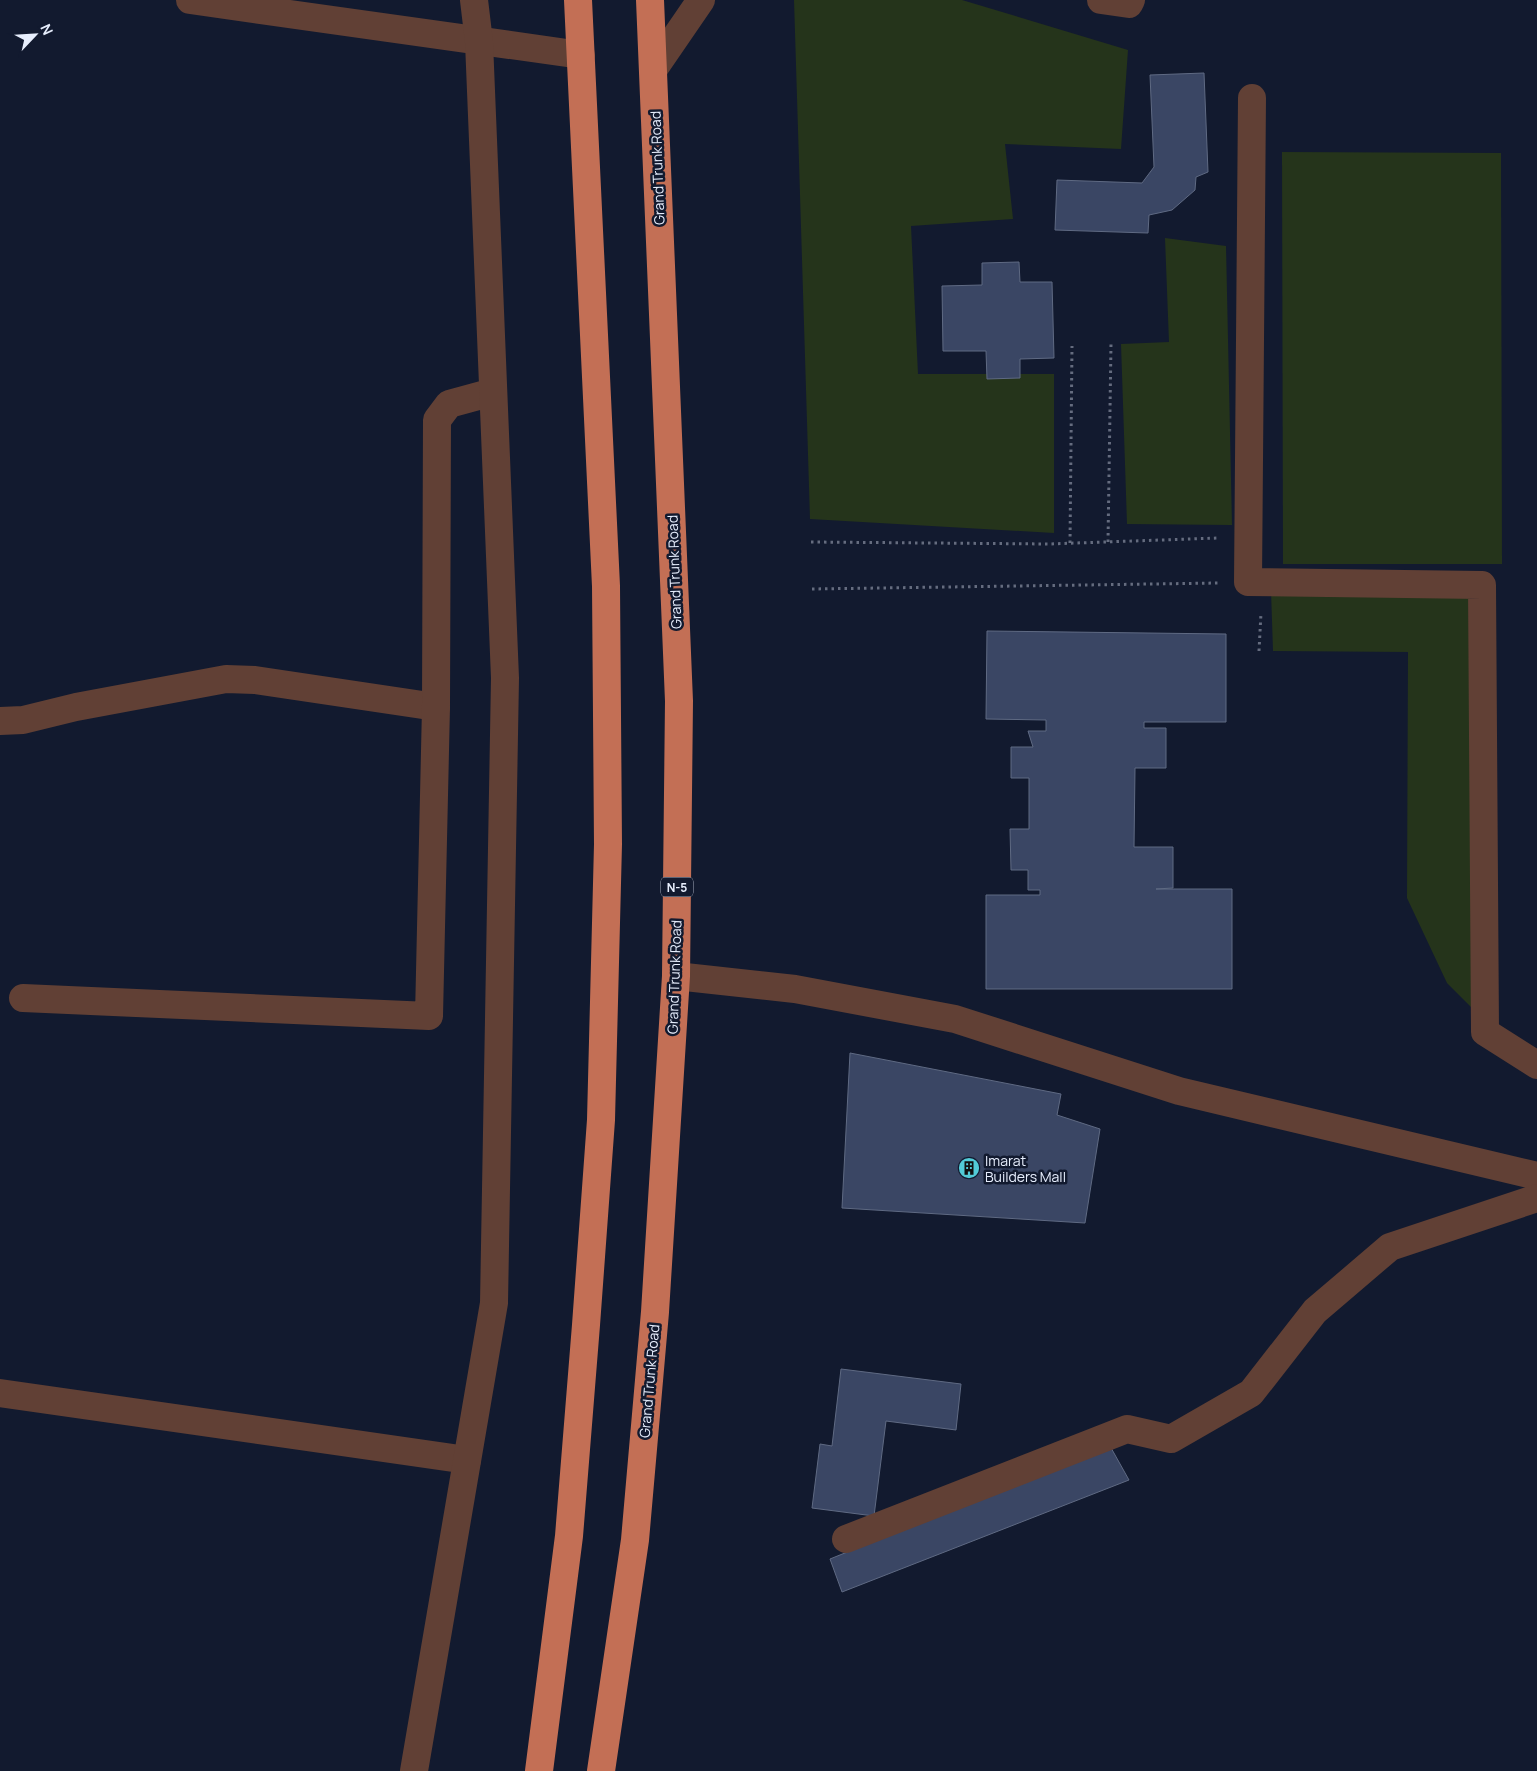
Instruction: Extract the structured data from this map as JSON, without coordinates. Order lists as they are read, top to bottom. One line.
{"streets":{"highway":["Grand Trunk Road","N-5"]},"places":{"building":["Imarat Builders Mall"]},"north":"top right"}
